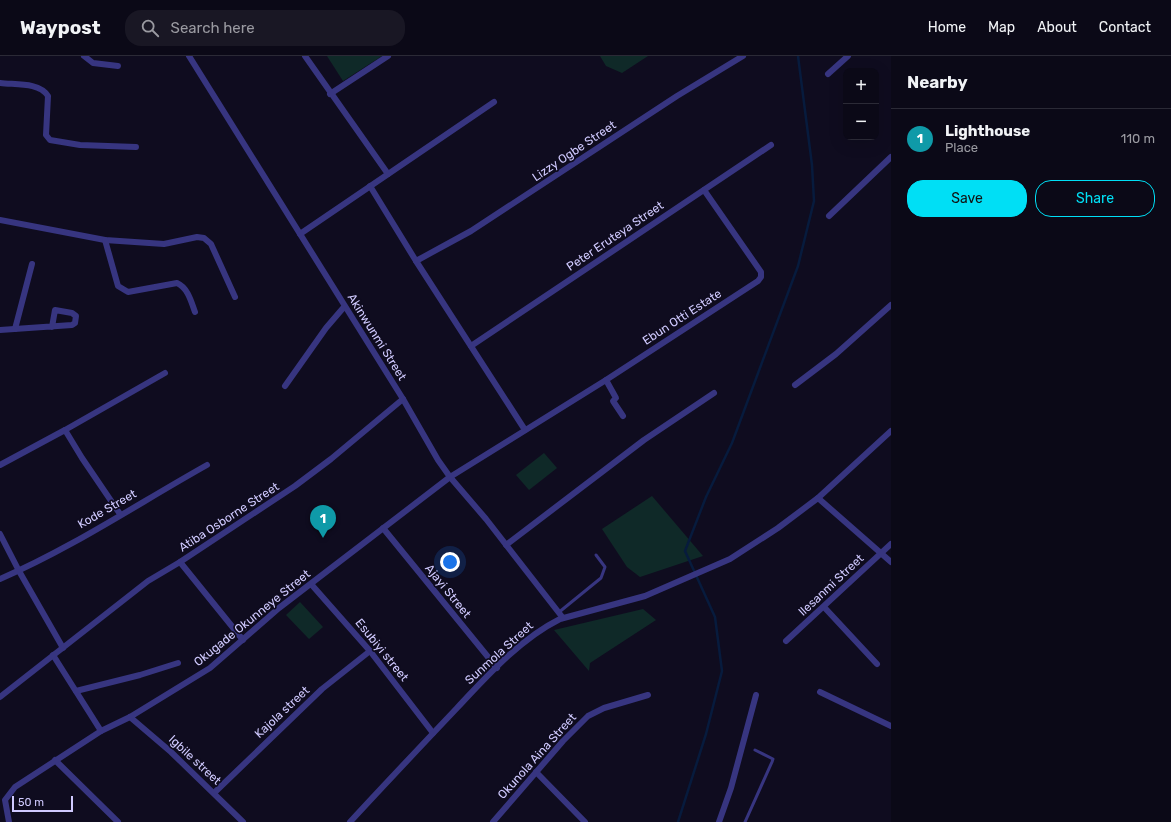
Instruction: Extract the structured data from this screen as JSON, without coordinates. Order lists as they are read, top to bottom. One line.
{"streets":{"street":["Lizzy Ogbe Street","Peter Eruteya Street","Ebun Otti Estate","Akinwunmi Street","Kode Street","Atiba Osborne Street","Ilesanmi Street","Ajayi Street","Okugade Okunneye Street","Esubiyi street","Sunmola Street","Kajola street","Okunola Aina Street","Igbile street"]},"crossings":[["Peter Eruteya Street","Ebun Otti Estate"],["Ebun Otti Estate","Okugade Okunneye Street"],["Akinwunmi Street","Atiba Osborne Street"],["Akinwunmi Street","Okugade Okunneye Street"],["Akinwunmi Street","Sunmola Street"],["Ajayi Street","Okugade Okunneye Street"],["Ajayi Street","Sunmola Street"],["Okugade Okunneye Street","Esubiyi street"],["Okugade Okunneye Street","Igbile street"],["Esubiyi street","Sunmola Street"],["Esubiyi street","Kajola street"],["Kajola street","Igbile street"]],"scale_bar":"50 m","page":{"header":"Waypost","search":"Search here","nav":["Home","Map","About","Contact"],"heading":"Nearby","map_buttons":["+","−"],"list":[{"mark":"1","name":"Lighthouse","note":"Place","value":"110 m"}],"buttons":["Save","Share"],"pins":"1","scale":"50 m"}}
